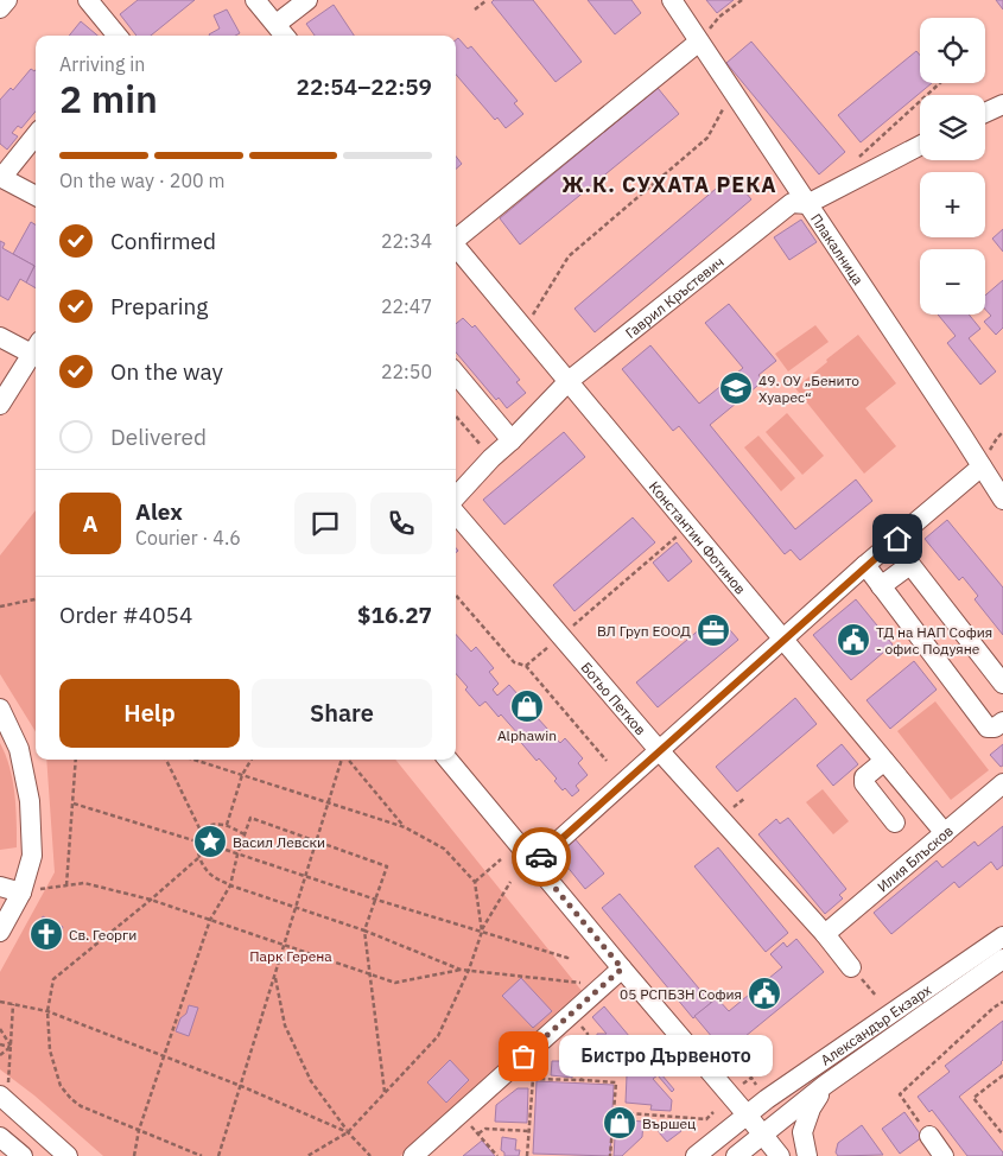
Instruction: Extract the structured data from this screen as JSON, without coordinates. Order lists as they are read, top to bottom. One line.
{"streets":{"street":["Плакалница","Гаврил Кръстевич","Константин Фотинов","Ботьо Петков","Илия Блъсков","Александър Екзарх"]},"crossings":[["Плакалница","Гаврил Кръстевич"],["Гаврил Кръстевич","Константин Фотинов"],["Константин Фотинов","Илия Блъсков"],["Ботьо Петков","Илия Блъсков"]],"districts":["Ж.К. СУХАТА РЕКА"],"parks":["Парк Герена"],"places":{"school or university":["49. ОУ „Бенито Хуарес“"],"office":["ВЛ Груп ЕООД"],"public building":["ТД на НАП София - офис Подуяне","05 РСПБЗН София"],"shop":["Alphawin","Вършец"],"place":["Васил Левски"],"church":["Св. Георги"],"other":["Бистро Дървеното"]},"page":{"map_buttons":["+","−"],"heading":["2 min","Arriving in","22:54–22:59"],"panel":["Alex","Courier · 4.6","Order #4054","$16.27"],"bar":"On the way · 200 m","list":[["Confirmed","22:34"],["Preparing","22:47"],["On the way","22:50"],"Delivered"],"round":"A","buttons":["Help","Share"],"bubble":"Бистро Дървеното"}}
